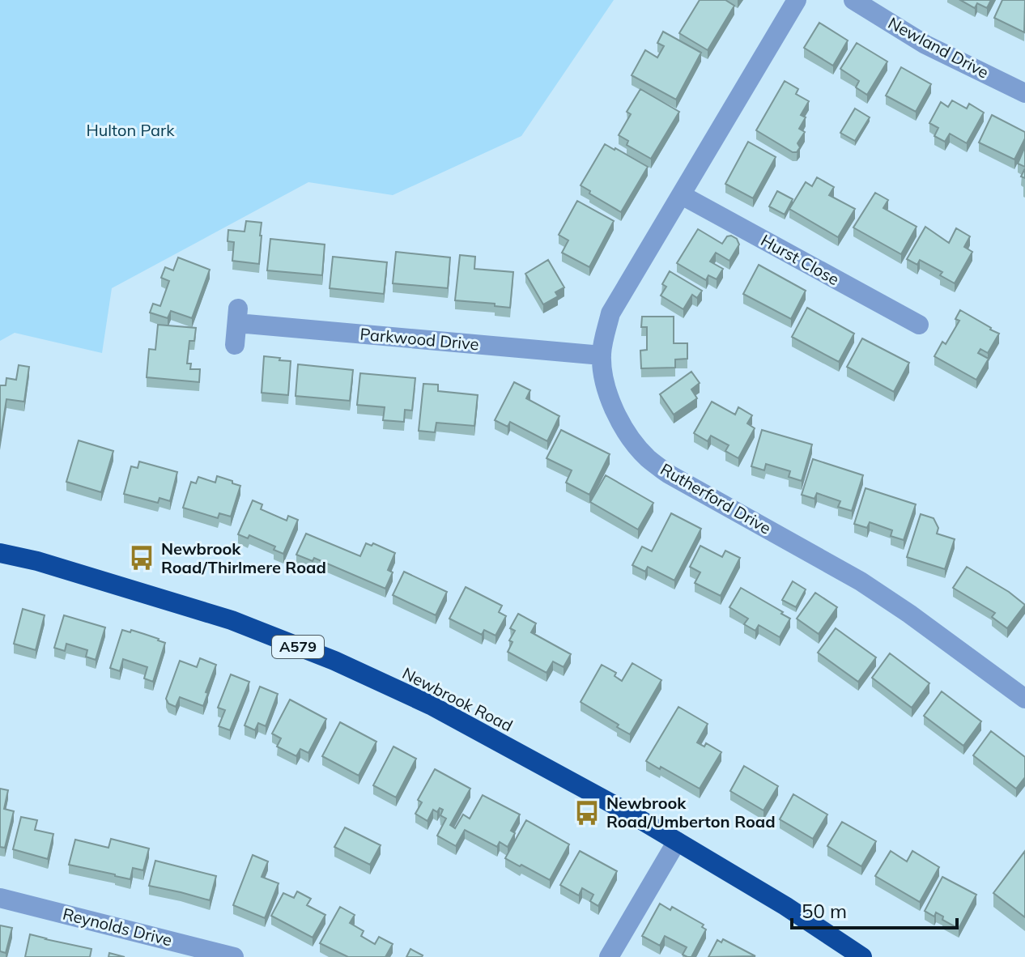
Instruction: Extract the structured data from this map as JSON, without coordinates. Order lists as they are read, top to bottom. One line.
{"streets":{"highway":["A579","Newbrook Road"],"street":["Newland Drive","Hurst Close","Parkwood Drive","Rutherford Drive","Reynolds Drive"]},"crossings":[["Hurst Close","Rutherford Drive"],["Parkwood Drive","Rutherford Drive"]],"parks":["Hulton Park"],"places":{"bus stop":["Newbrook Road/Thirlmere Road","Newbrook Road/Umberton Road"]},"scale_bar":"50 m"}
